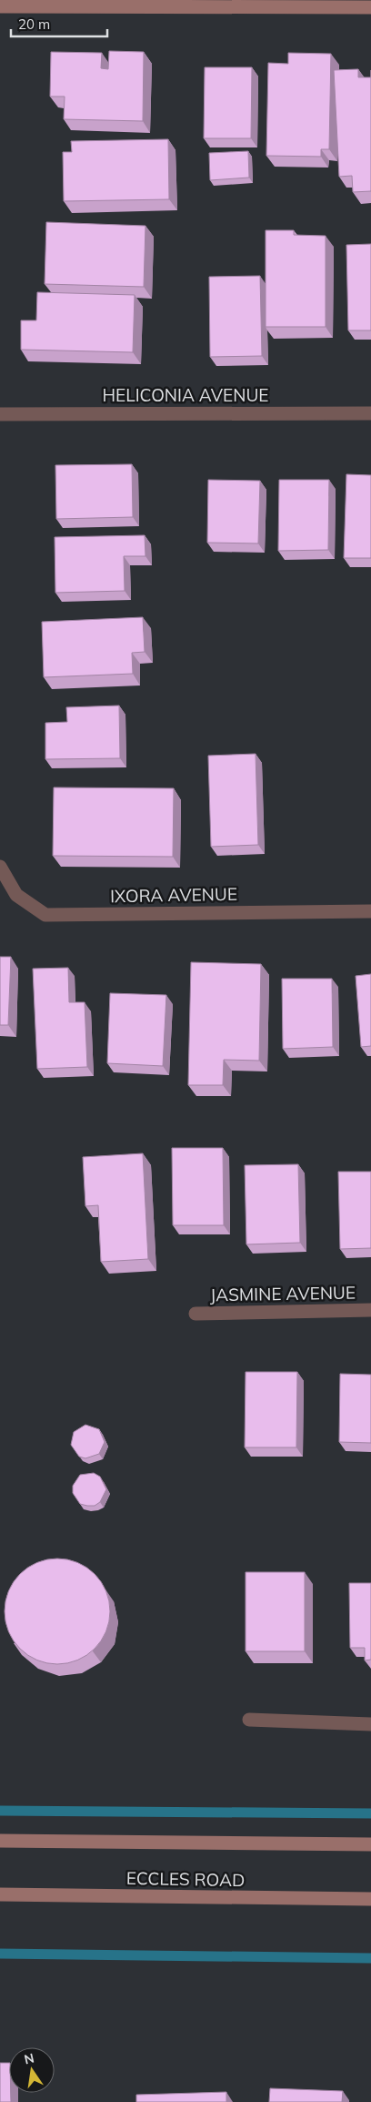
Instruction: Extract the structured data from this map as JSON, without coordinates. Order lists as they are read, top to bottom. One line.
{"streets":{"street":["HELICONIA AVENUE","IXORA AVENUE","JASMINE AVENUE","ECCLES ROAD"]},"scale_bar":"20 m","north":"top"}
